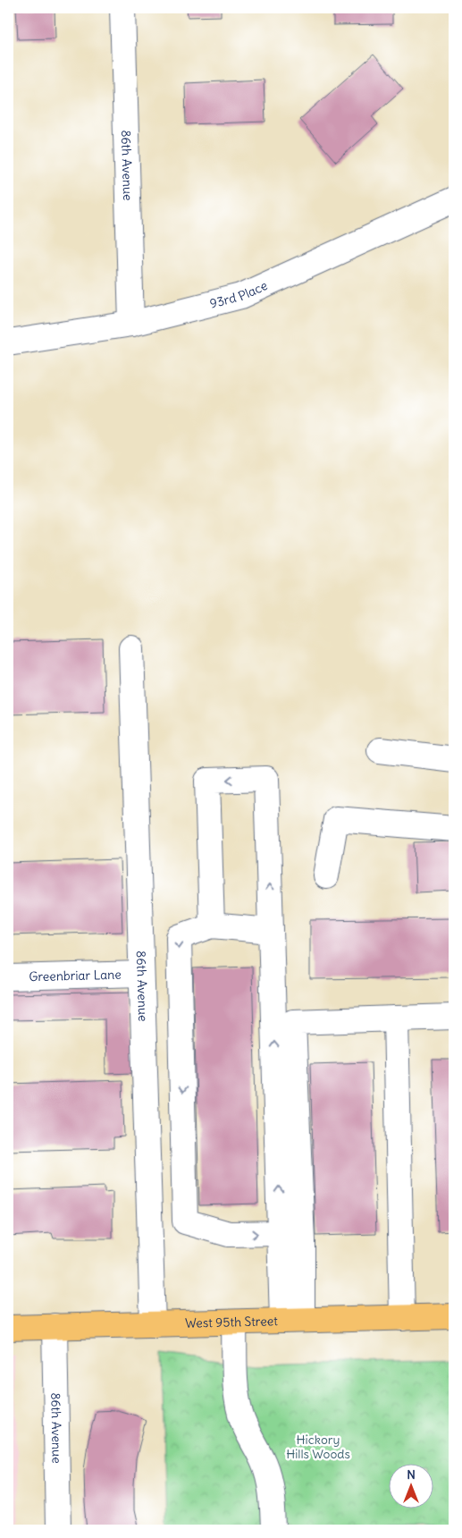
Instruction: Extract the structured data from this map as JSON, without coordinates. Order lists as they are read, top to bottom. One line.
{"streets":{"main road":["West 95th Street"],"street":["86th Avenue","93rd Place","Greenbriar Lane"]},"crossings":[["86th Avenue","93rd Place"],["86th Avenue","Greenbriar Lane"],["86th Avenue","West 95th Street"]],"parks":["Hickory Hills Woods"],"north":"top"}
